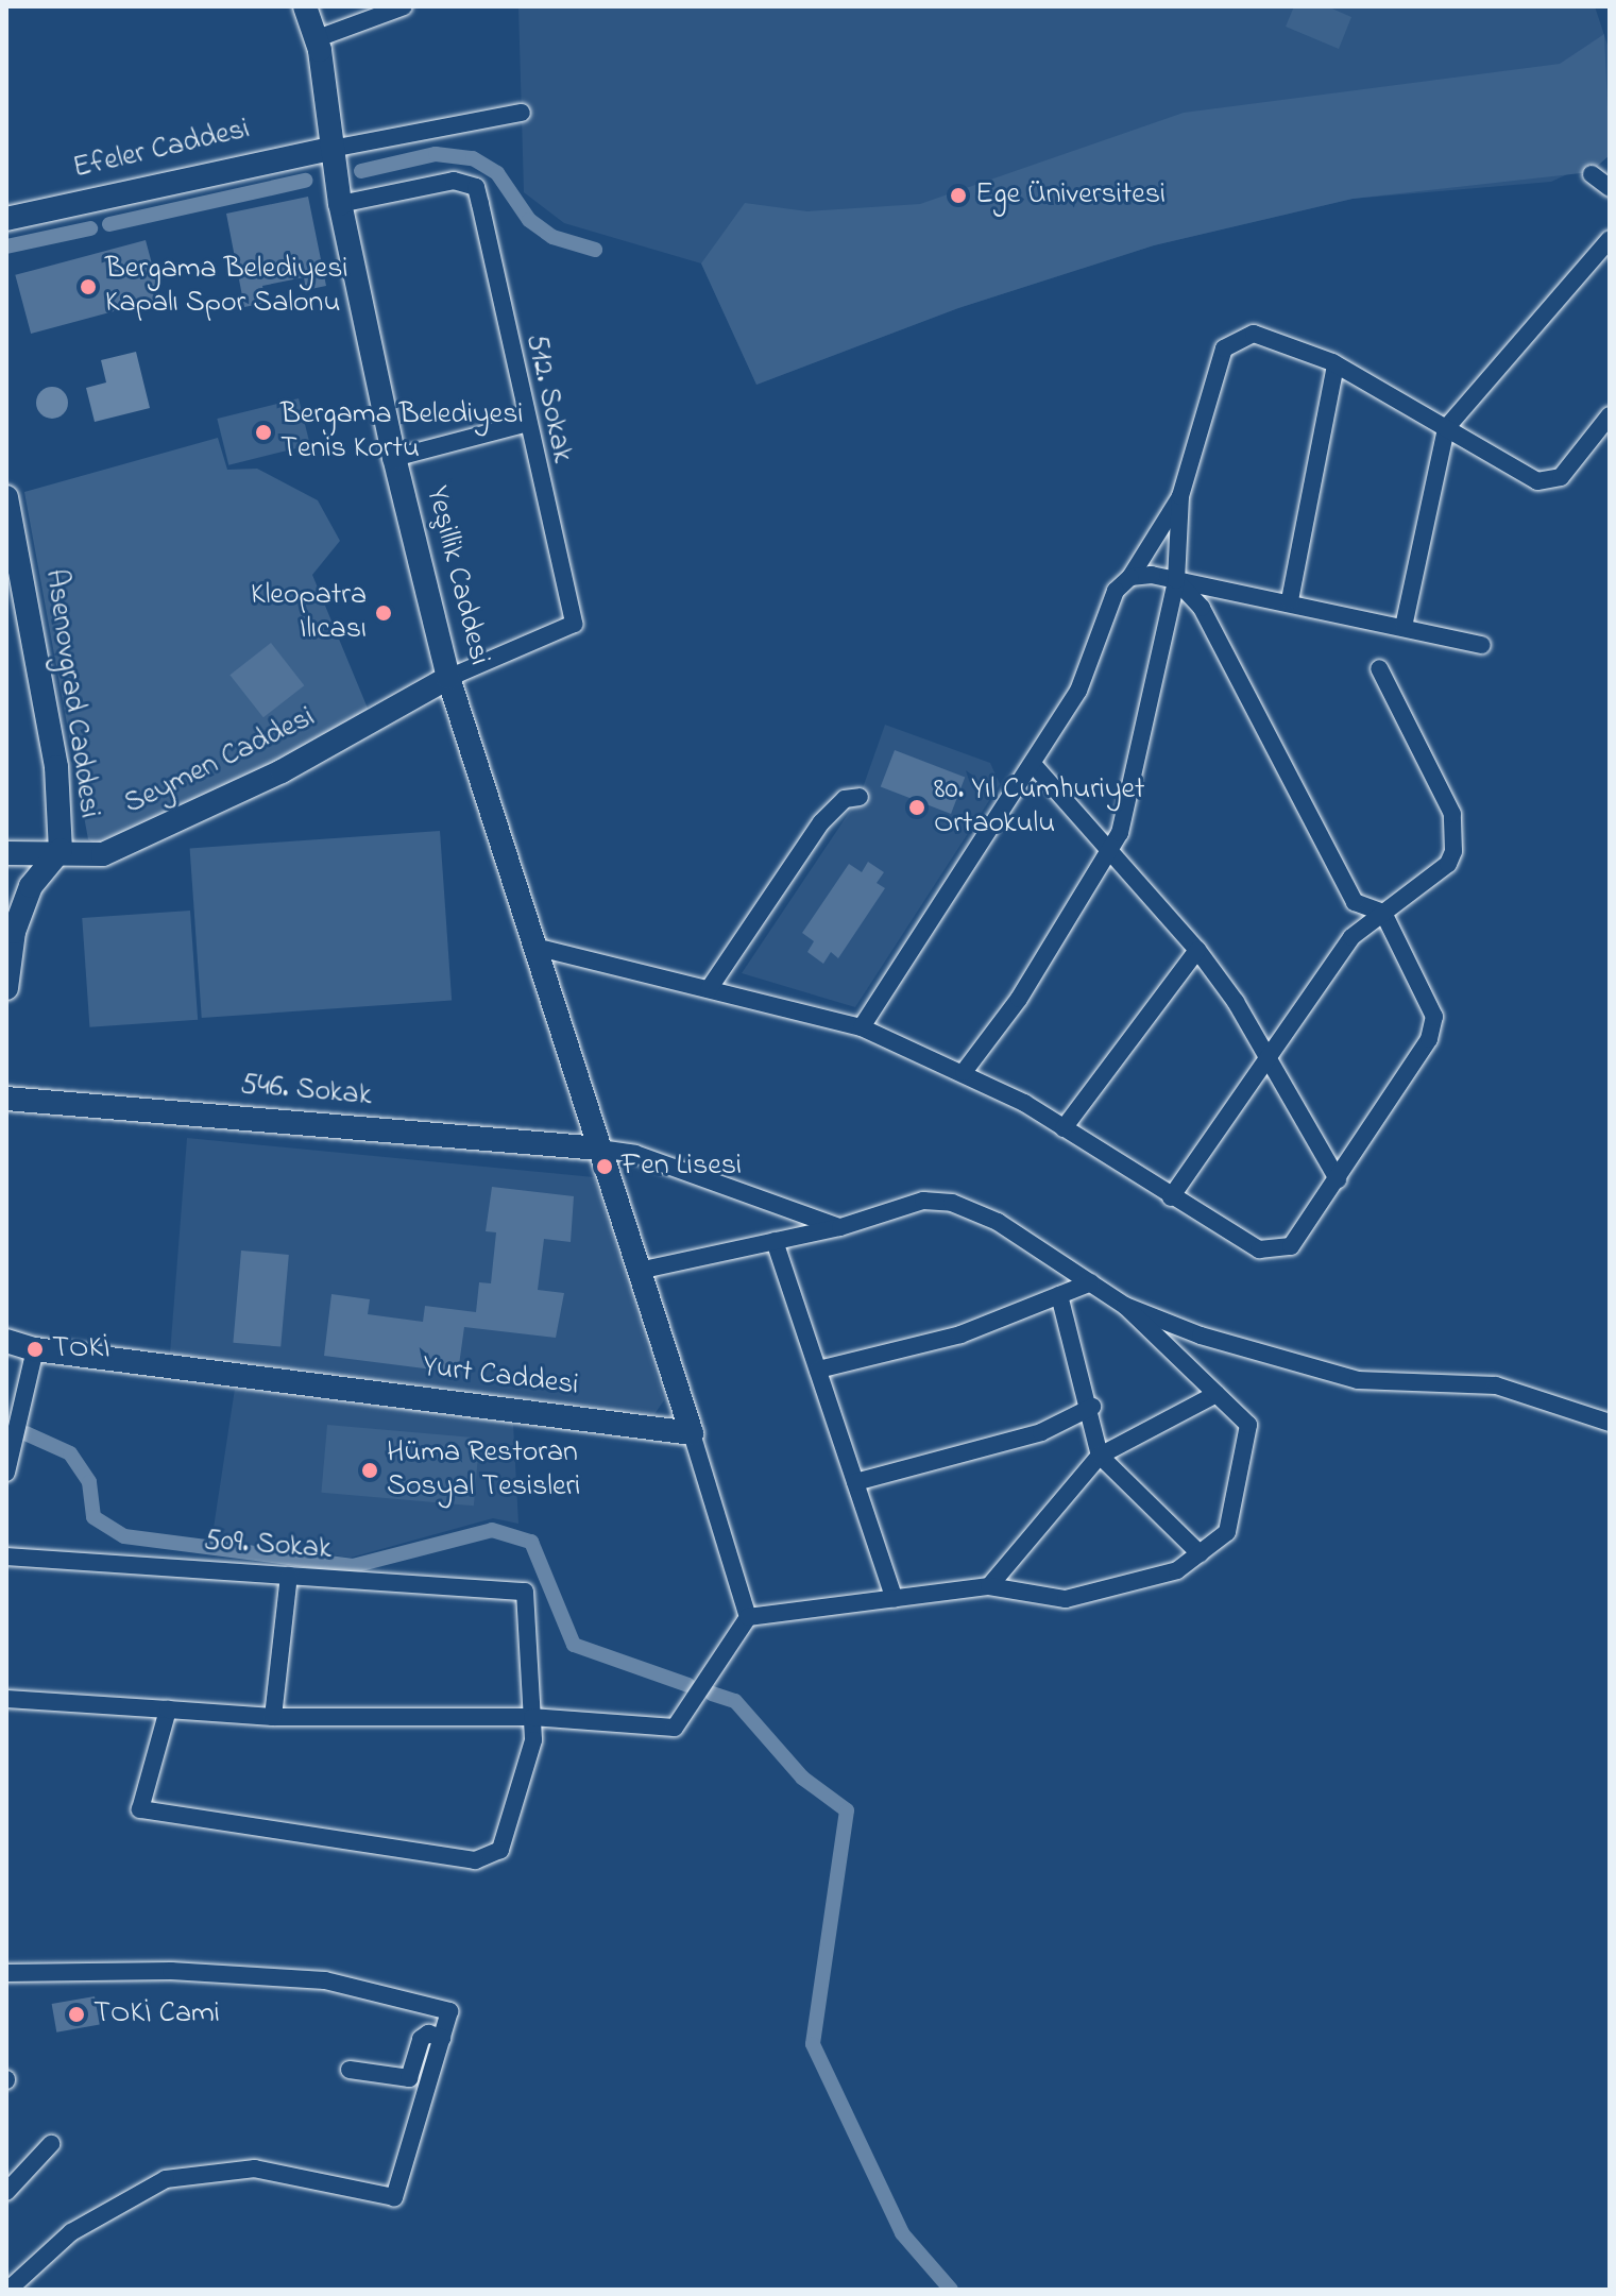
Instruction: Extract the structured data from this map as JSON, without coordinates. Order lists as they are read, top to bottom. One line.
{"streets":{"main road":["Efeler Caddesi","Yeşillik Caddesi","Asenovgrad Caddesi","Seymen Caddesi","546. Sokak","Yurt Caddesi"],"street":["512. Sokak","509. Sokak"]},"crossings":[["Efeler Caddesi","Yeşillik Caddesi"],["512. Sokak","Yeşillik Caddesi"],["512. Sokak","Seymen Caddesi"],["Yeşillik Caddesi","Seymen Caddesi"],["Yeşillik Caddesi","546. Sokak"],["Asenovgrad Caddesi","Seymen Caddesi"]],"places":["Ege Üniversitesi","Bergama Belediyesi Kapalı Spor Salonu","Bergama Belediyesi Tenis Kortu","Kleopatra Ilıcası","80. Yıl Cumhuriyet Ortaokulu","Fen Lisesi","TOKİ","Hüma Restoran Sosyal Tesisleri","TOKİ Cami"]}
